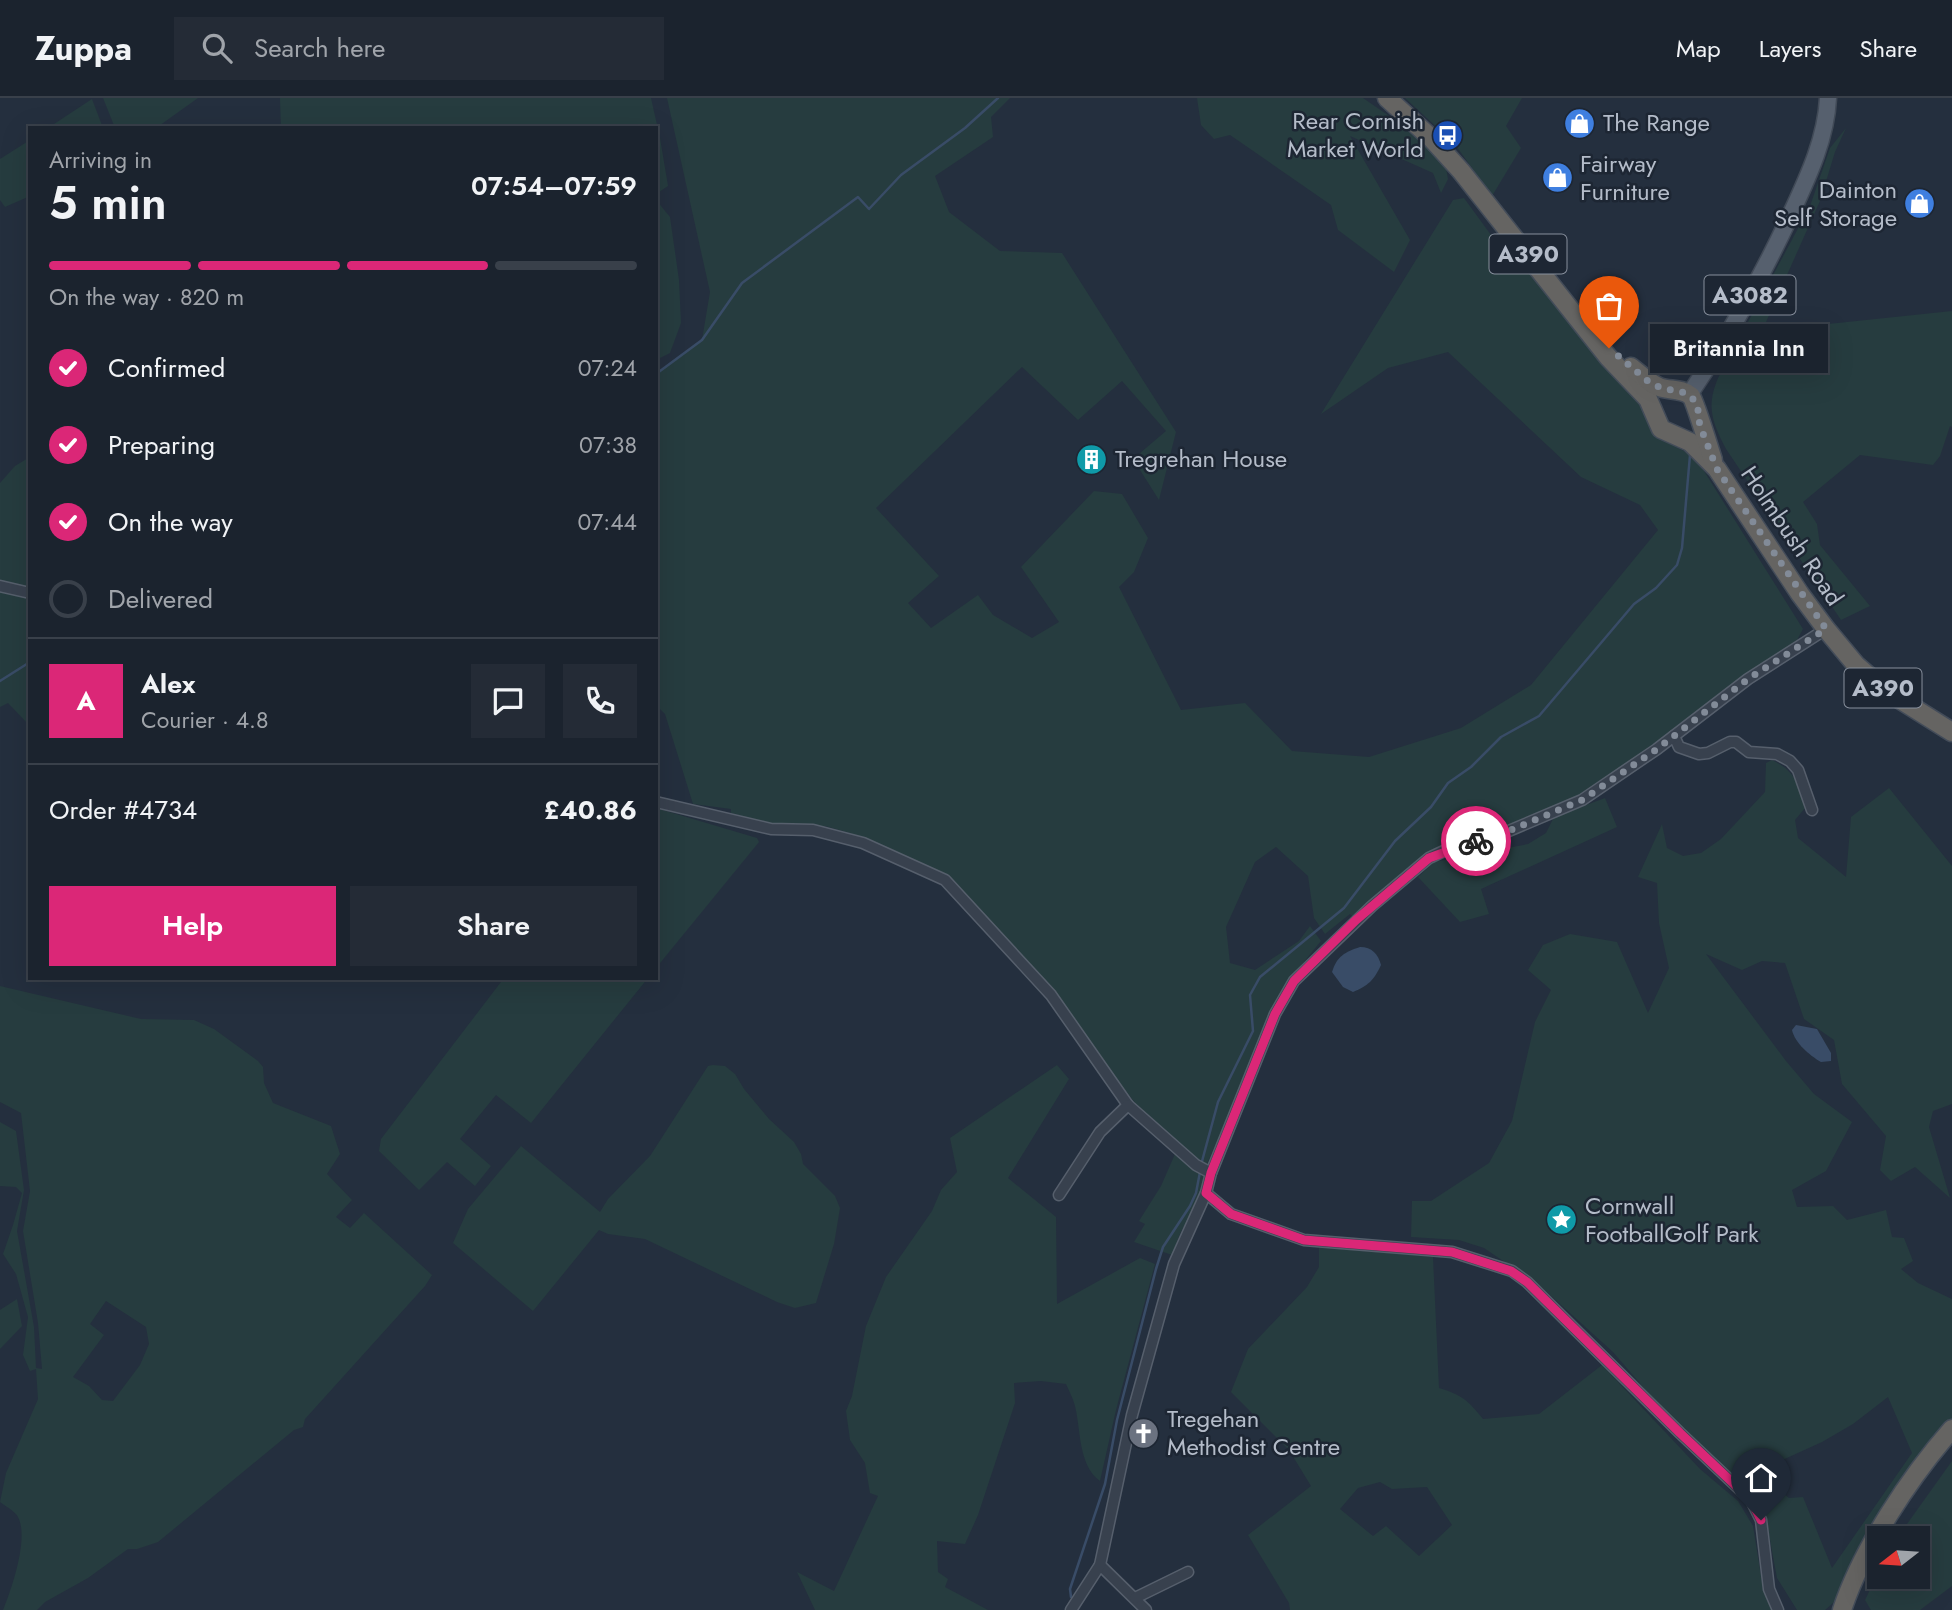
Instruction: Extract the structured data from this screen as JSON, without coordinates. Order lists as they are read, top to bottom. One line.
{"streets":{"highway":["A390","Holmbush Road"],"main road":["A3082"]},"crossings":[["A390","Holmbush Road"]],"places":{"shop":["The Range","Fairway Furniture","Dainton Self Storage"],"bus stop":["Rear Cornish Market World"],"other":["Britannia Inn"],"building":["Tregrehan House"],"place":["Cornwall FootballGolf Park"],"church":["Tregehan Methodist Centre"]},"north":"left","page":{"header":"Zuppa","search":"Search here","nav":["Map","Layers","Share"],"heading":["5 min","Arriving in","07:54–07:59"],"panel":["Alex","Courier · 4.8","Order #4734","£40.86"],"bar":"On the way · 820 m","bubble":"Britannia Inn","list":[["Confirmed","07:24"],["Preparing","07:38"],["On the way","07:44"],"Delivered"],"round":"A","buttons":["Help","Share"]}}
